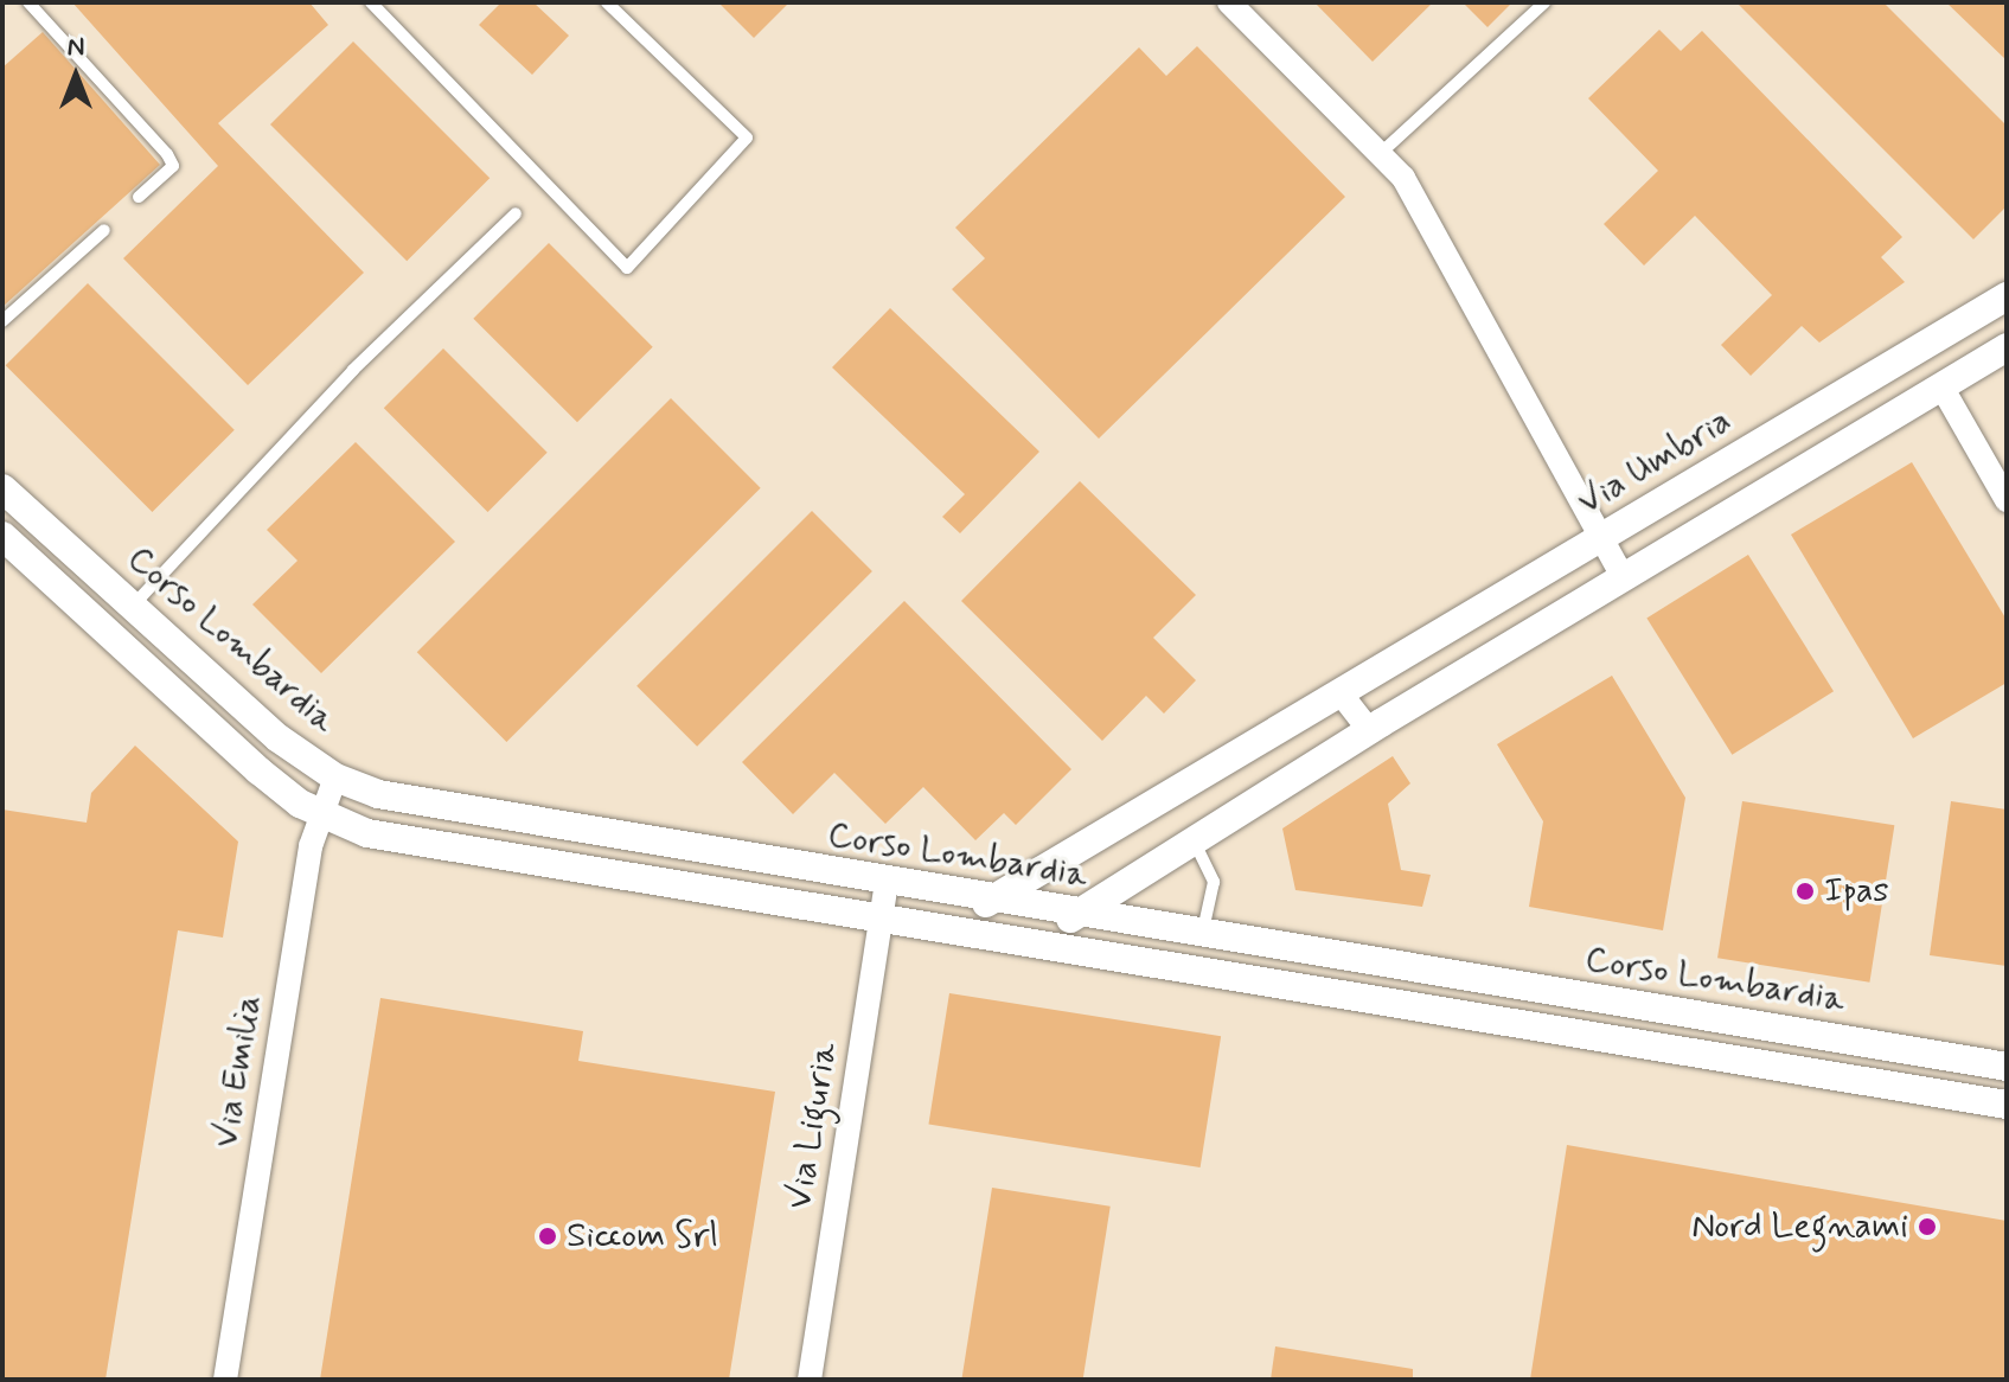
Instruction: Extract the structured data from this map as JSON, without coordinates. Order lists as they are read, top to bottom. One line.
{"streets":{"street":["Via Umbria","Corso Lombardia","Via Emilia","Via Liguria"]},"crossings":[["Via Umbria","Corso Lombardia"],["Corso Lombardia","Via Emilia"],["Corso Lombardia","Via Liguria"]],"places":["Ipas","Nord Legnami","Siccom Srl"],"north":"top"}
